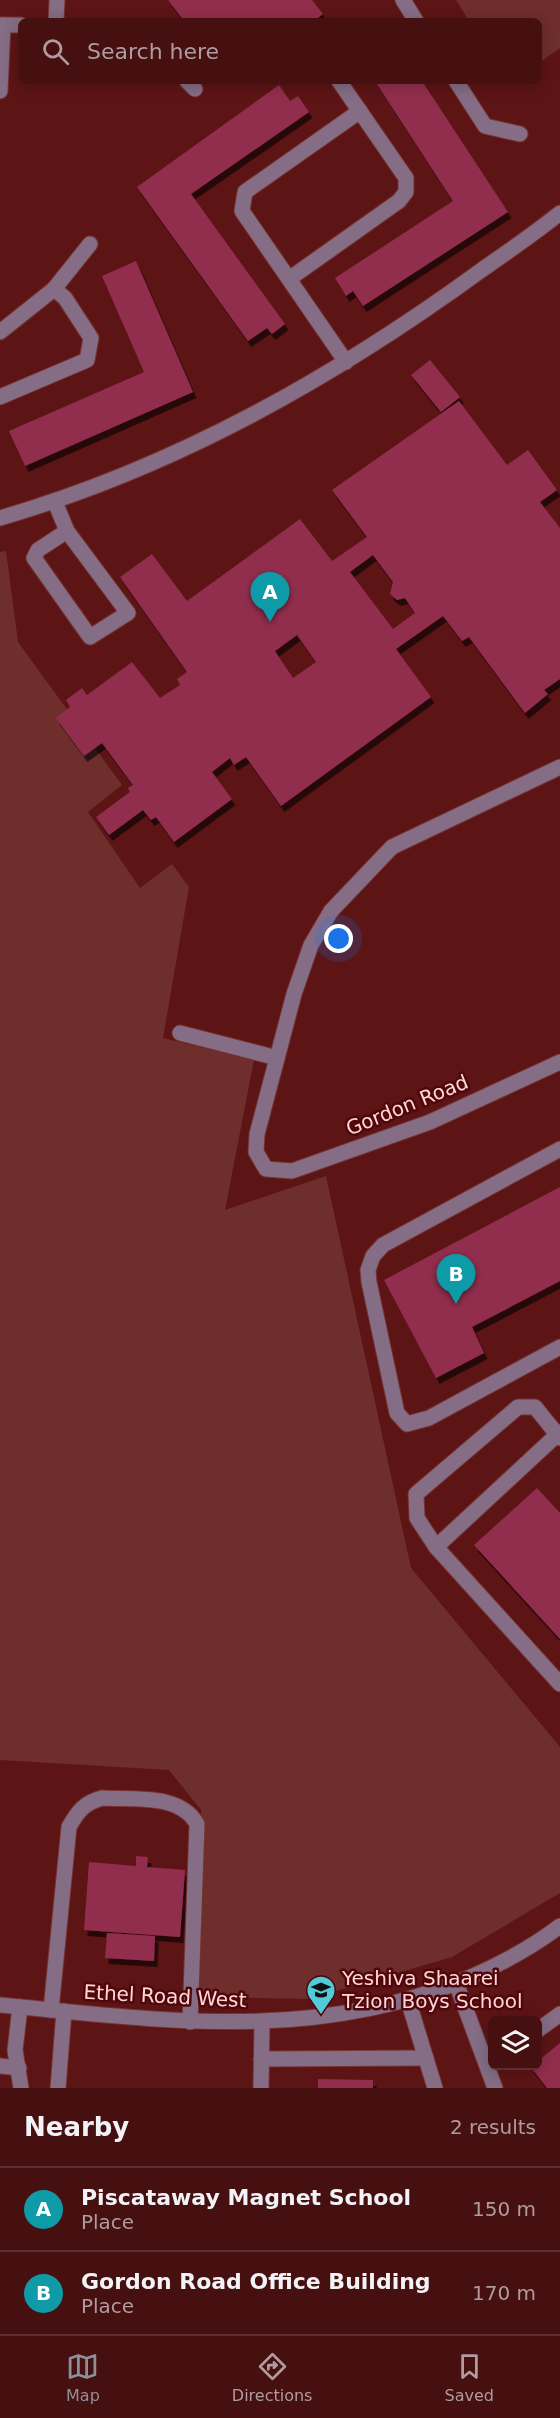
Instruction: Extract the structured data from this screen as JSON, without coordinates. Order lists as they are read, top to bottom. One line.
{"streets":{"street":["Gordon Road","Ethel Road West"]},"places":{"school or university":["Yeshiva Shaarei Tzion Boys School"]},"page":{"search":"Search here","pins":["A","B"],"heading":["Nearby","2 results"],"list":[{"mark":"A","name":"Piscataway Magnet School","note":"Place","value":"150 m"},{"mark":"B","name":"Gordon Road Office Building","note":"Place","value":"170 m"}],"nav":["Map","Directions","Saved"]}}
